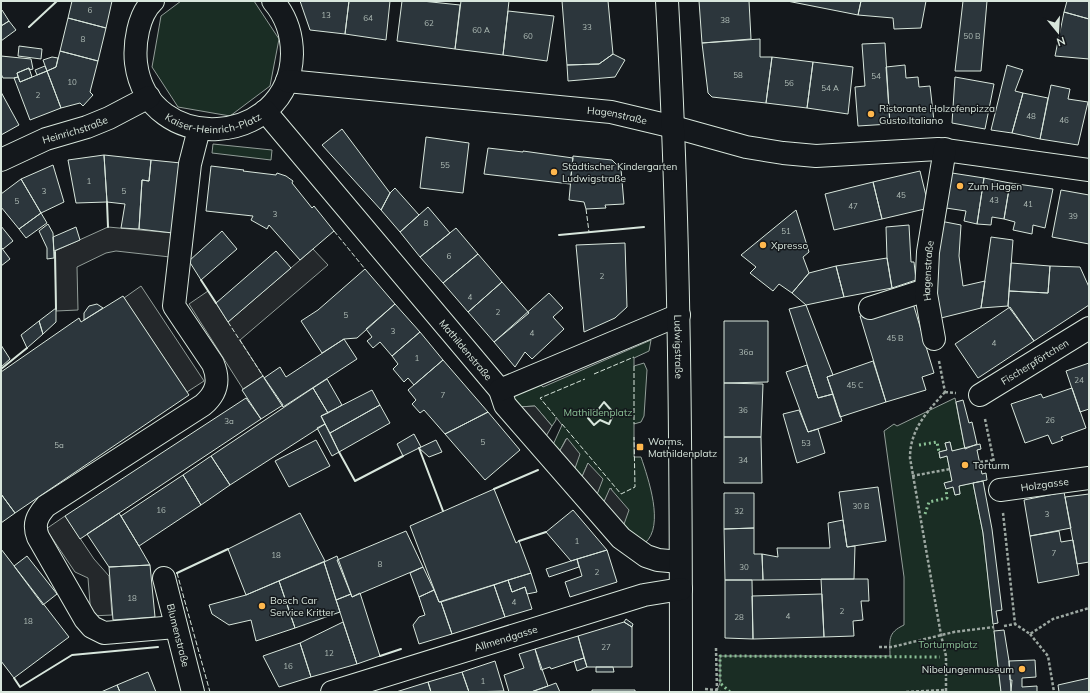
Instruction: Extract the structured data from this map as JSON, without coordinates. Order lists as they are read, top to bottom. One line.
{"streets":{"street":["Kaiser-Heinrich-Platz","Hagenstraße","Heinrichstraße","Ludwigstraße","Mathildenstraße","Fischerpförtchen","Holzgasse","Blumenstraße","Allmendgasse"]},"crossings":[["Kaiser-Heinrich-Platz","Hagenstraße"],["Kaiser-Heinrich-Platz","Heinrichstraße"],["Kaiser-Heinrich-Platz","Mathildenstraße"],["Hagenstraße","Ludwigstraße"],["Ludwigstraße","Mathildenstraße"],["Ludwigstraße","Allmendgasse"]],"parks":["Mathildenplatz","Torturmplatz"],"places":{"other":["Ristorante Holzofenpizza Gusto Italiano","Städtischer Kindergarten Ludwigstraße","Zum Hagen","Xpresso","Torturm","Bosch Car Service Kritter","Nibelungenmuseum"],"transit":["Worms, Mathildenplatz"]},"house_numbers":["6","13","64","38","62","33","60 A","60","50 B","8","58","54","10","56","54 A","2","48","46","55","1","3","5","45","43","5","41","47","3","39","8","51","6","2","4","2","5","3","4","45 B","4","36a","1","24","45 C","7","36","26","3a","5","53","5a","34","30 B","16","32","3","1","7","18","8","30","2","18","4","2","4","28","18","27","12","16","1"],"north":"bottom"}
